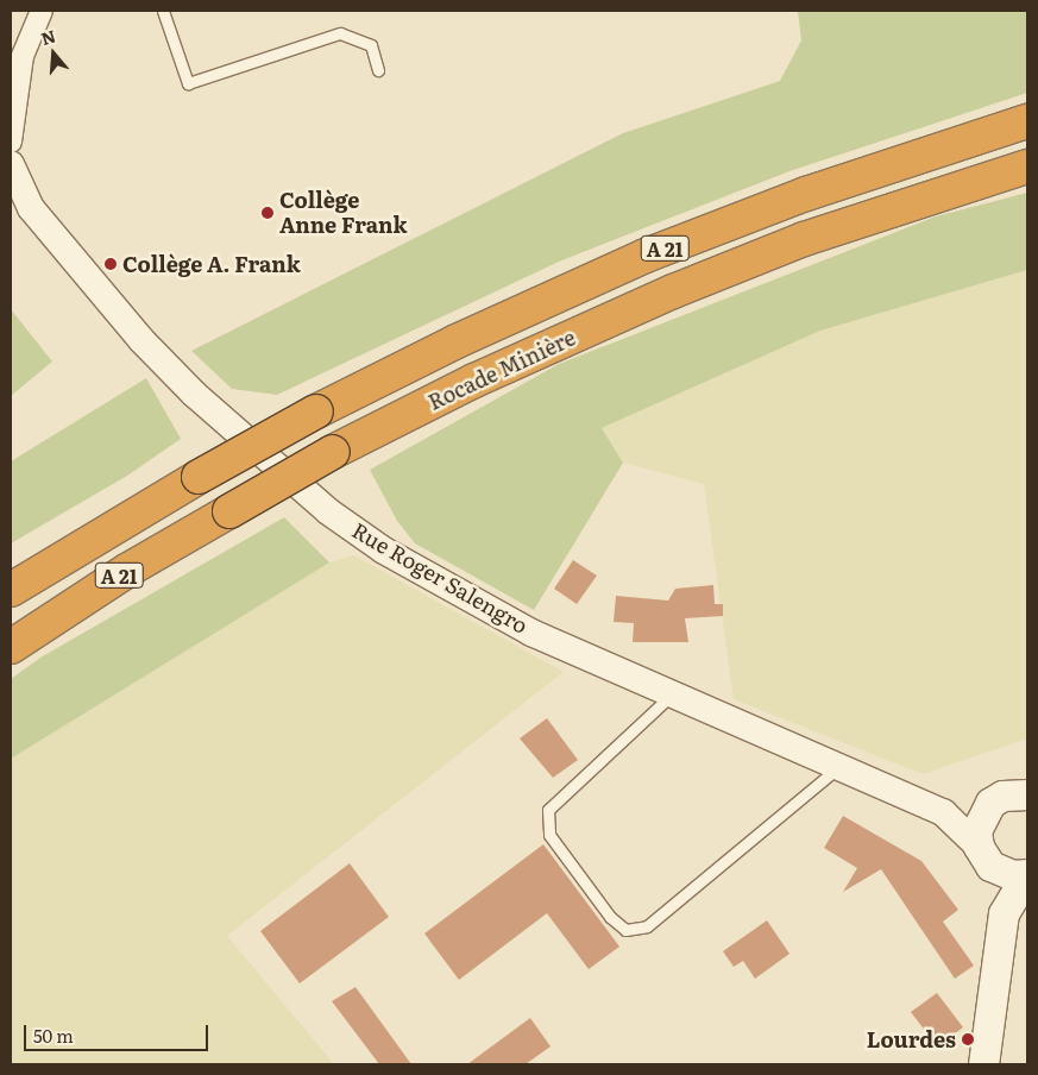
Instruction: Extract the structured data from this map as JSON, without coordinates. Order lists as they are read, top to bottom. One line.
{"streets":{"highway":["A 21","Rocade Minière"],"street":["Rue Roger Salengro"]},"places":["Collège Anne Frank","Collège A. Frank","Lourdes"],"scale_bar":"50 m","north":"top"}
